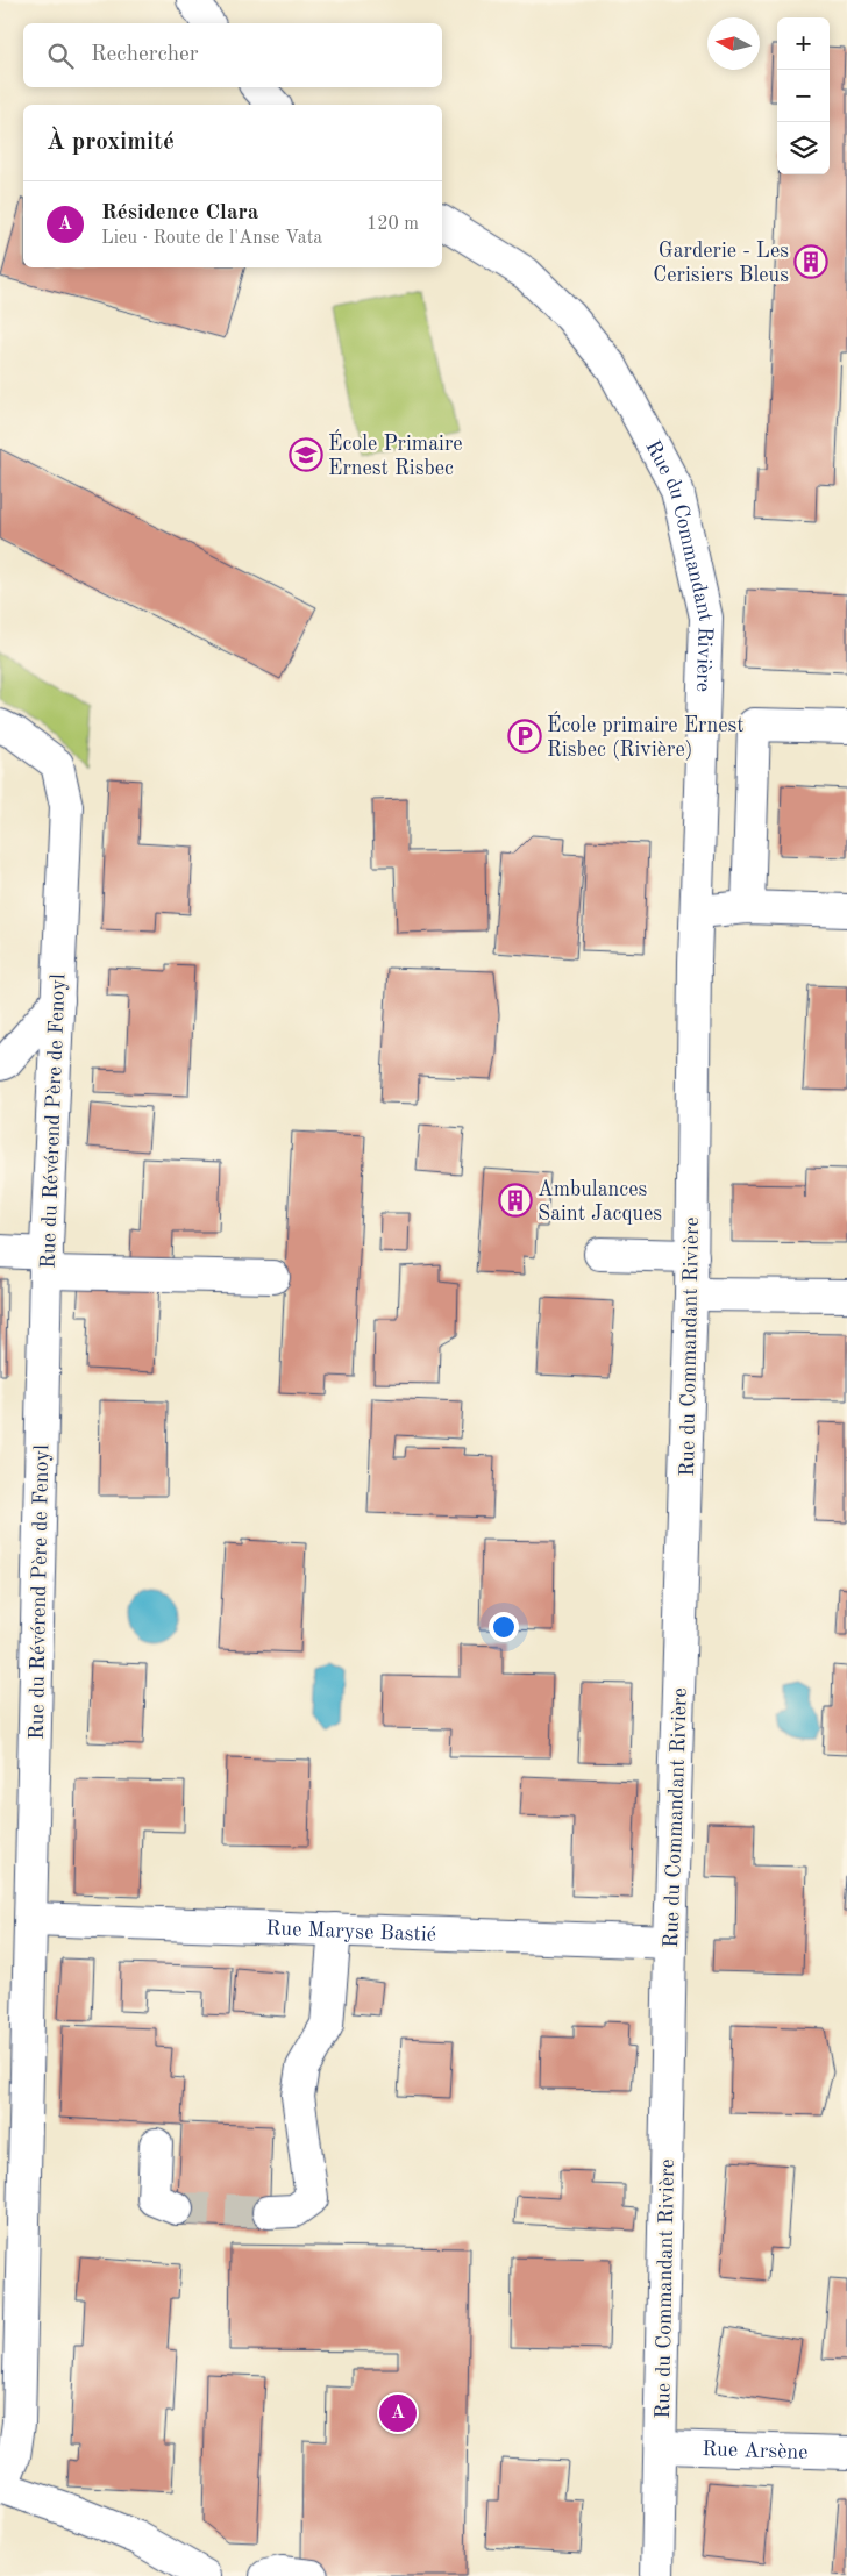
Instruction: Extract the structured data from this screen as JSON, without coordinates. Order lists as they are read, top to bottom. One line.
{"streets":{"street":["Rue du Commandant Rivière","Rue du Révérend Père de Fenoyl","Rue Maryse Bastié","Rue Arsène"]},"crossings":[["Rue du Commandant Rivière","Rue Maryse Bastié"],["Rue du Commandant Rivière","Rue Arsène"],["Rue du Révérend Père de Fenoyl","Rue Maryse Bastié"]],"places":{"building":["Garderie - Les Cerisiers Bleus","Ambulances Saint Jacques"],"school or university":["École Primaire Ernest Risbec"],"parking":["École primaire Ernest Risbec (Rivière)"]},"north":"left","page":{"map_buttons":["+","−"],"search":"Rechercher","heading":"À proximité","list":[{"mark":"A","name":"Résidence Clara","note":"Lieu · Route de l'Anse Vata","value":"120 m"}],"pins":"A"}}
